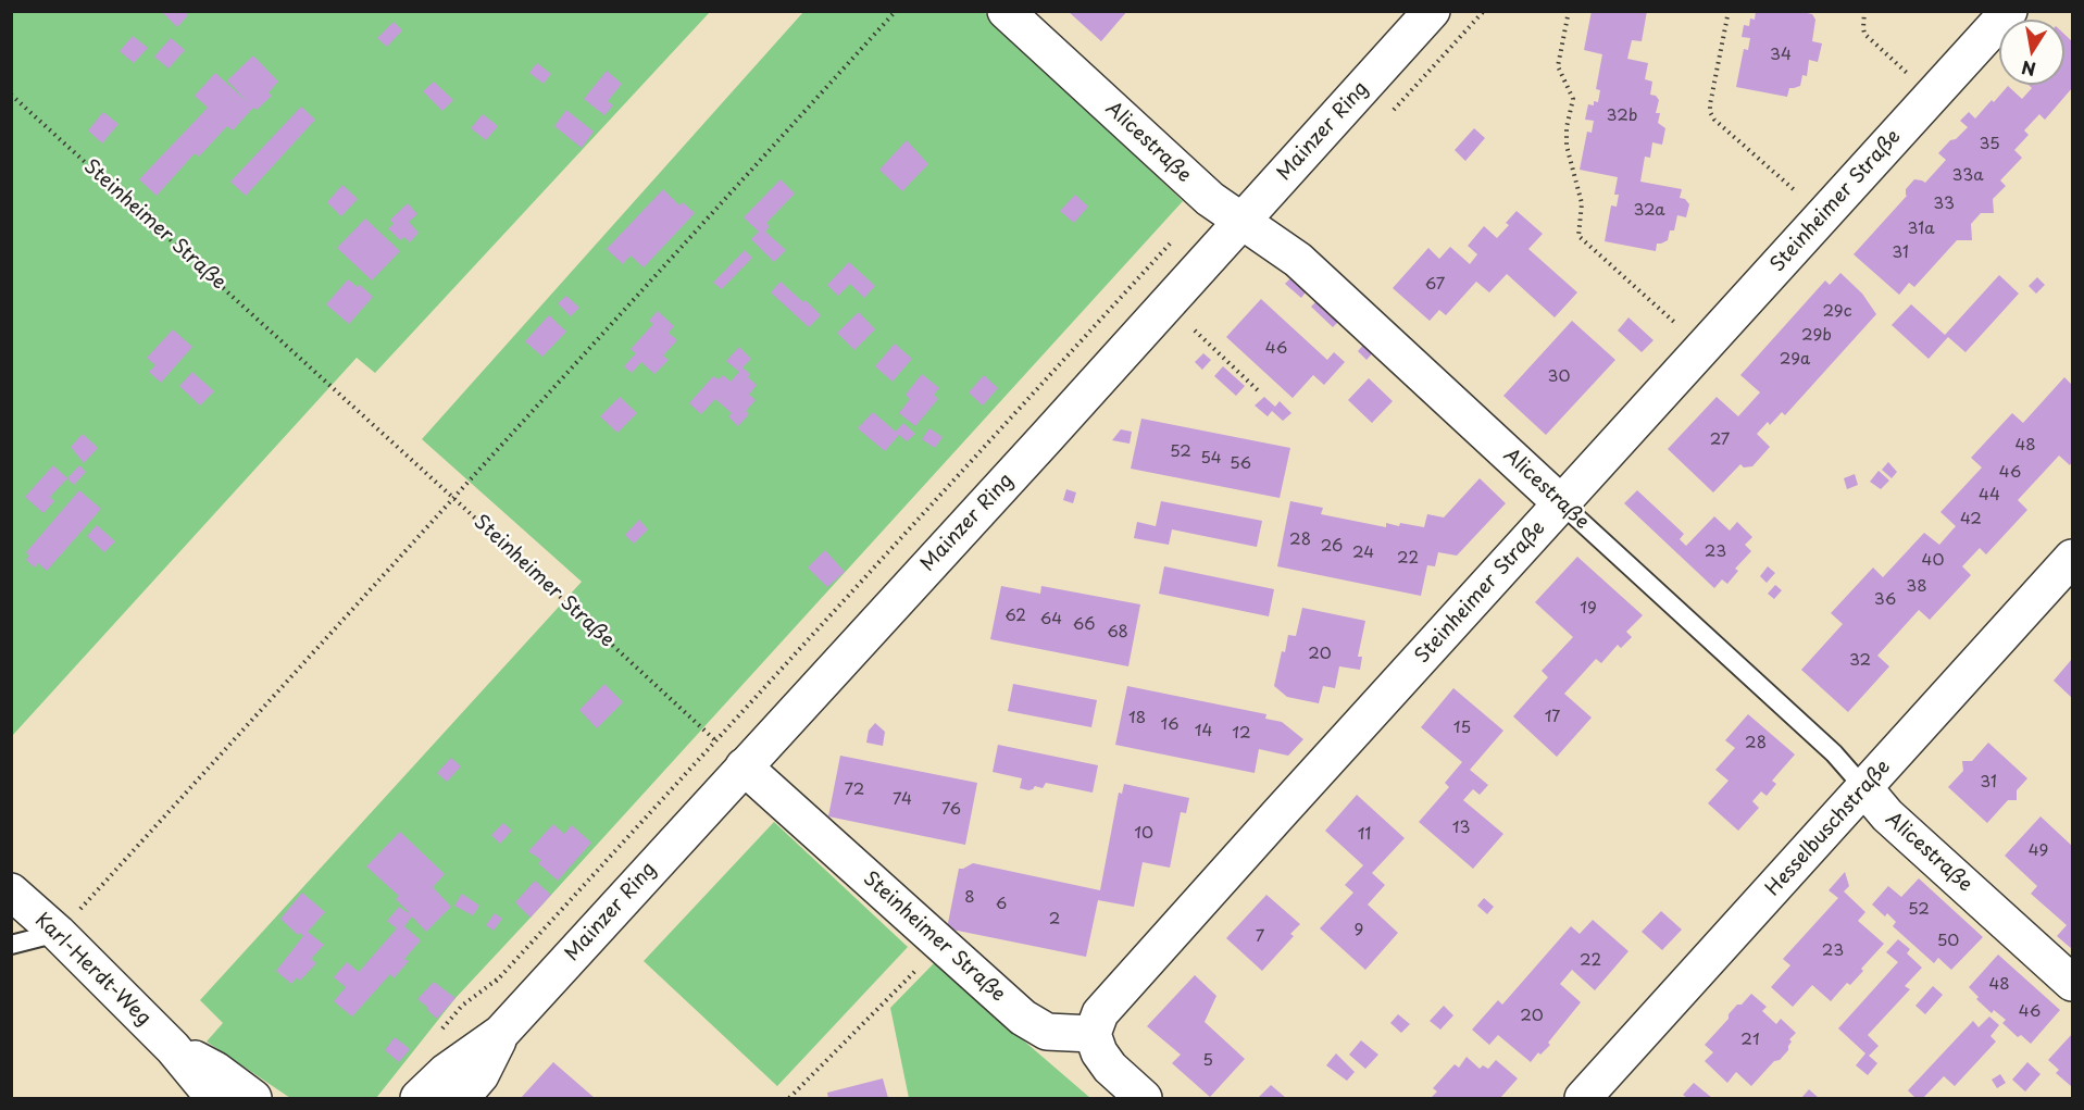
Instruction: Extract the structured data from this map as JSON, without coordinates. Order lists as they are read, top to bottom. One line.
{"streets":{"street":["Mainzer Ring","Alicestraße","Steinheimer Straße","Hesselbuschstraße","Karl-Herdt-Weg"]},"crossings":[["Mainzer Ring","Alicestraße"],["Mainzer Ring","Steinheimer Straße"],["Alicestraße","Steinheimer Straße"],["Alicestraße","Hesselbuschstraße"]],"house_numbers":["34","32b","35","33a","33","32a","31a","31","67","29c","29b","46","29a","30","27","48","52","54","56","46","44","42","28","26","23","24","22","40","38","36","19","62","64","66","68","20","32","17","18","16","15","14","12","28","31","72","74","76","13","10","11","49","8","6","52","2","9","7","50","23","22","48","46","20","21","5"],"north":"bottom"}
